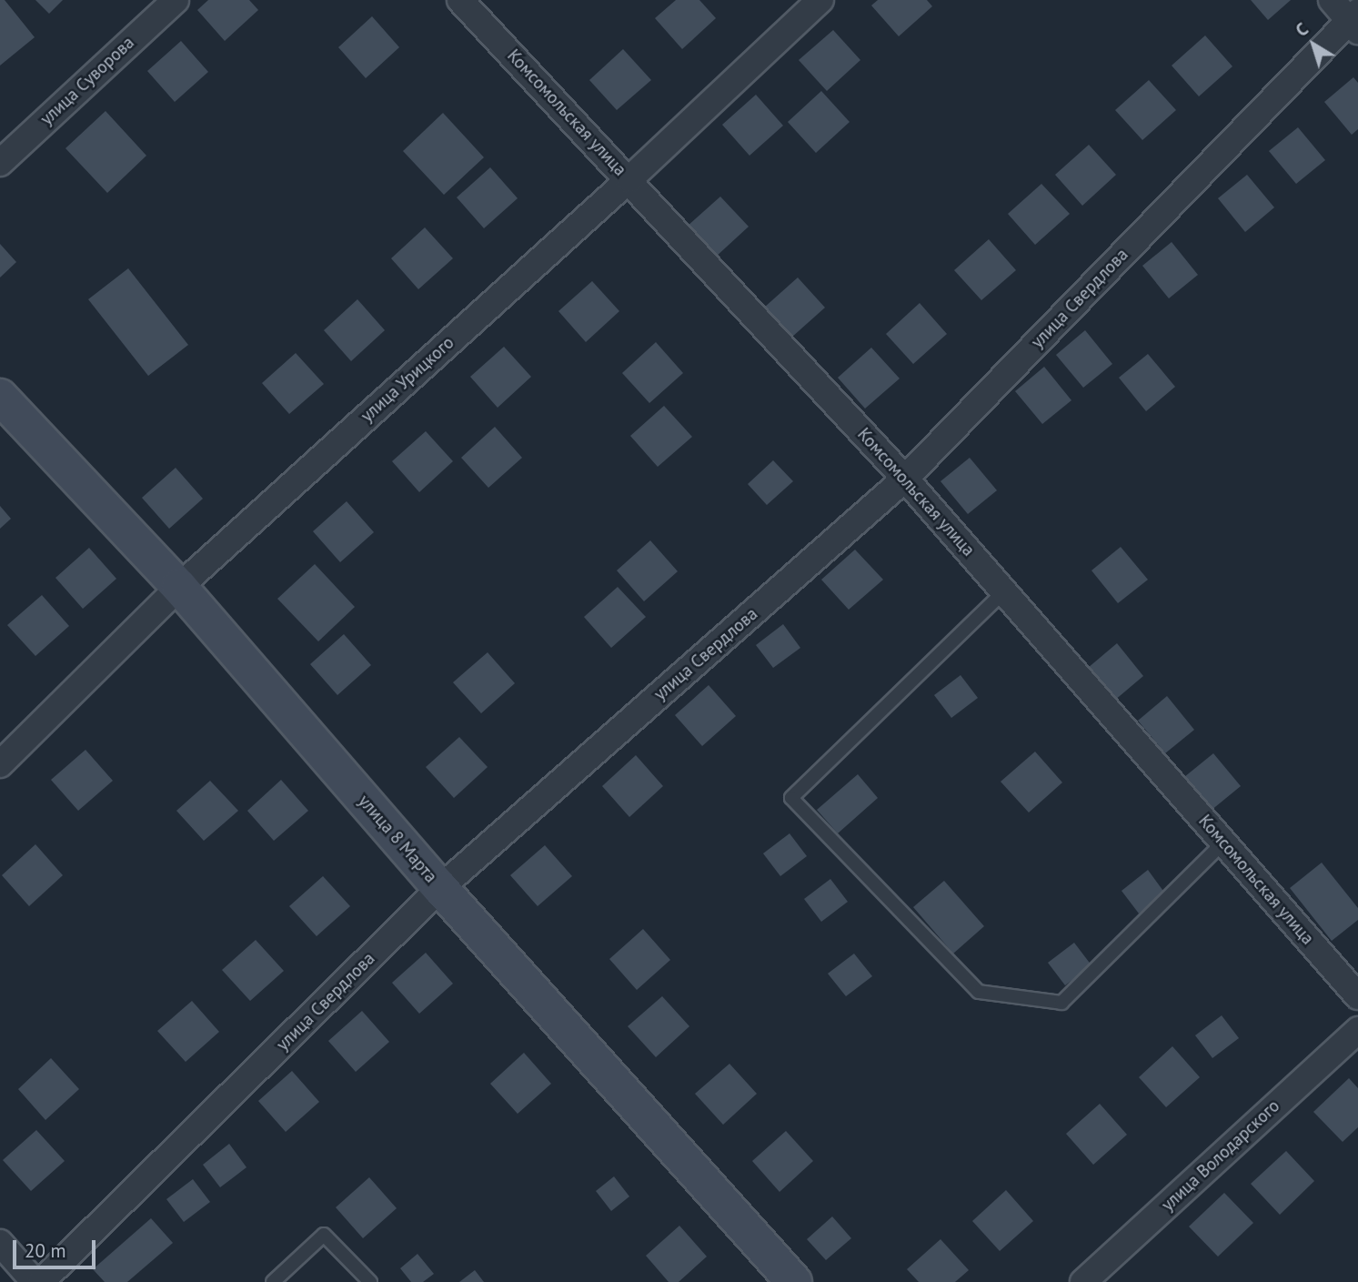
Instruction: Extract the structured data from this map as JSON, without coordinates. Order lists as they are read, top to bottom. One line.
{"streets":{"main road":["улица 8 Марта"],"street":["улица Суворова","Комсомольская улица","улица Свердлова","улица Урицкого","улица Володарского"]},"crossings":[["Комсомольская улица","улица Свердлова"],["Комсомольская улица","улица Урицкого"],["улица Свердлова","улица 8 Марта"],["улица Урицкого","улица 8 Марта"]],"scale_bar":"20 m","north":"top left"}
